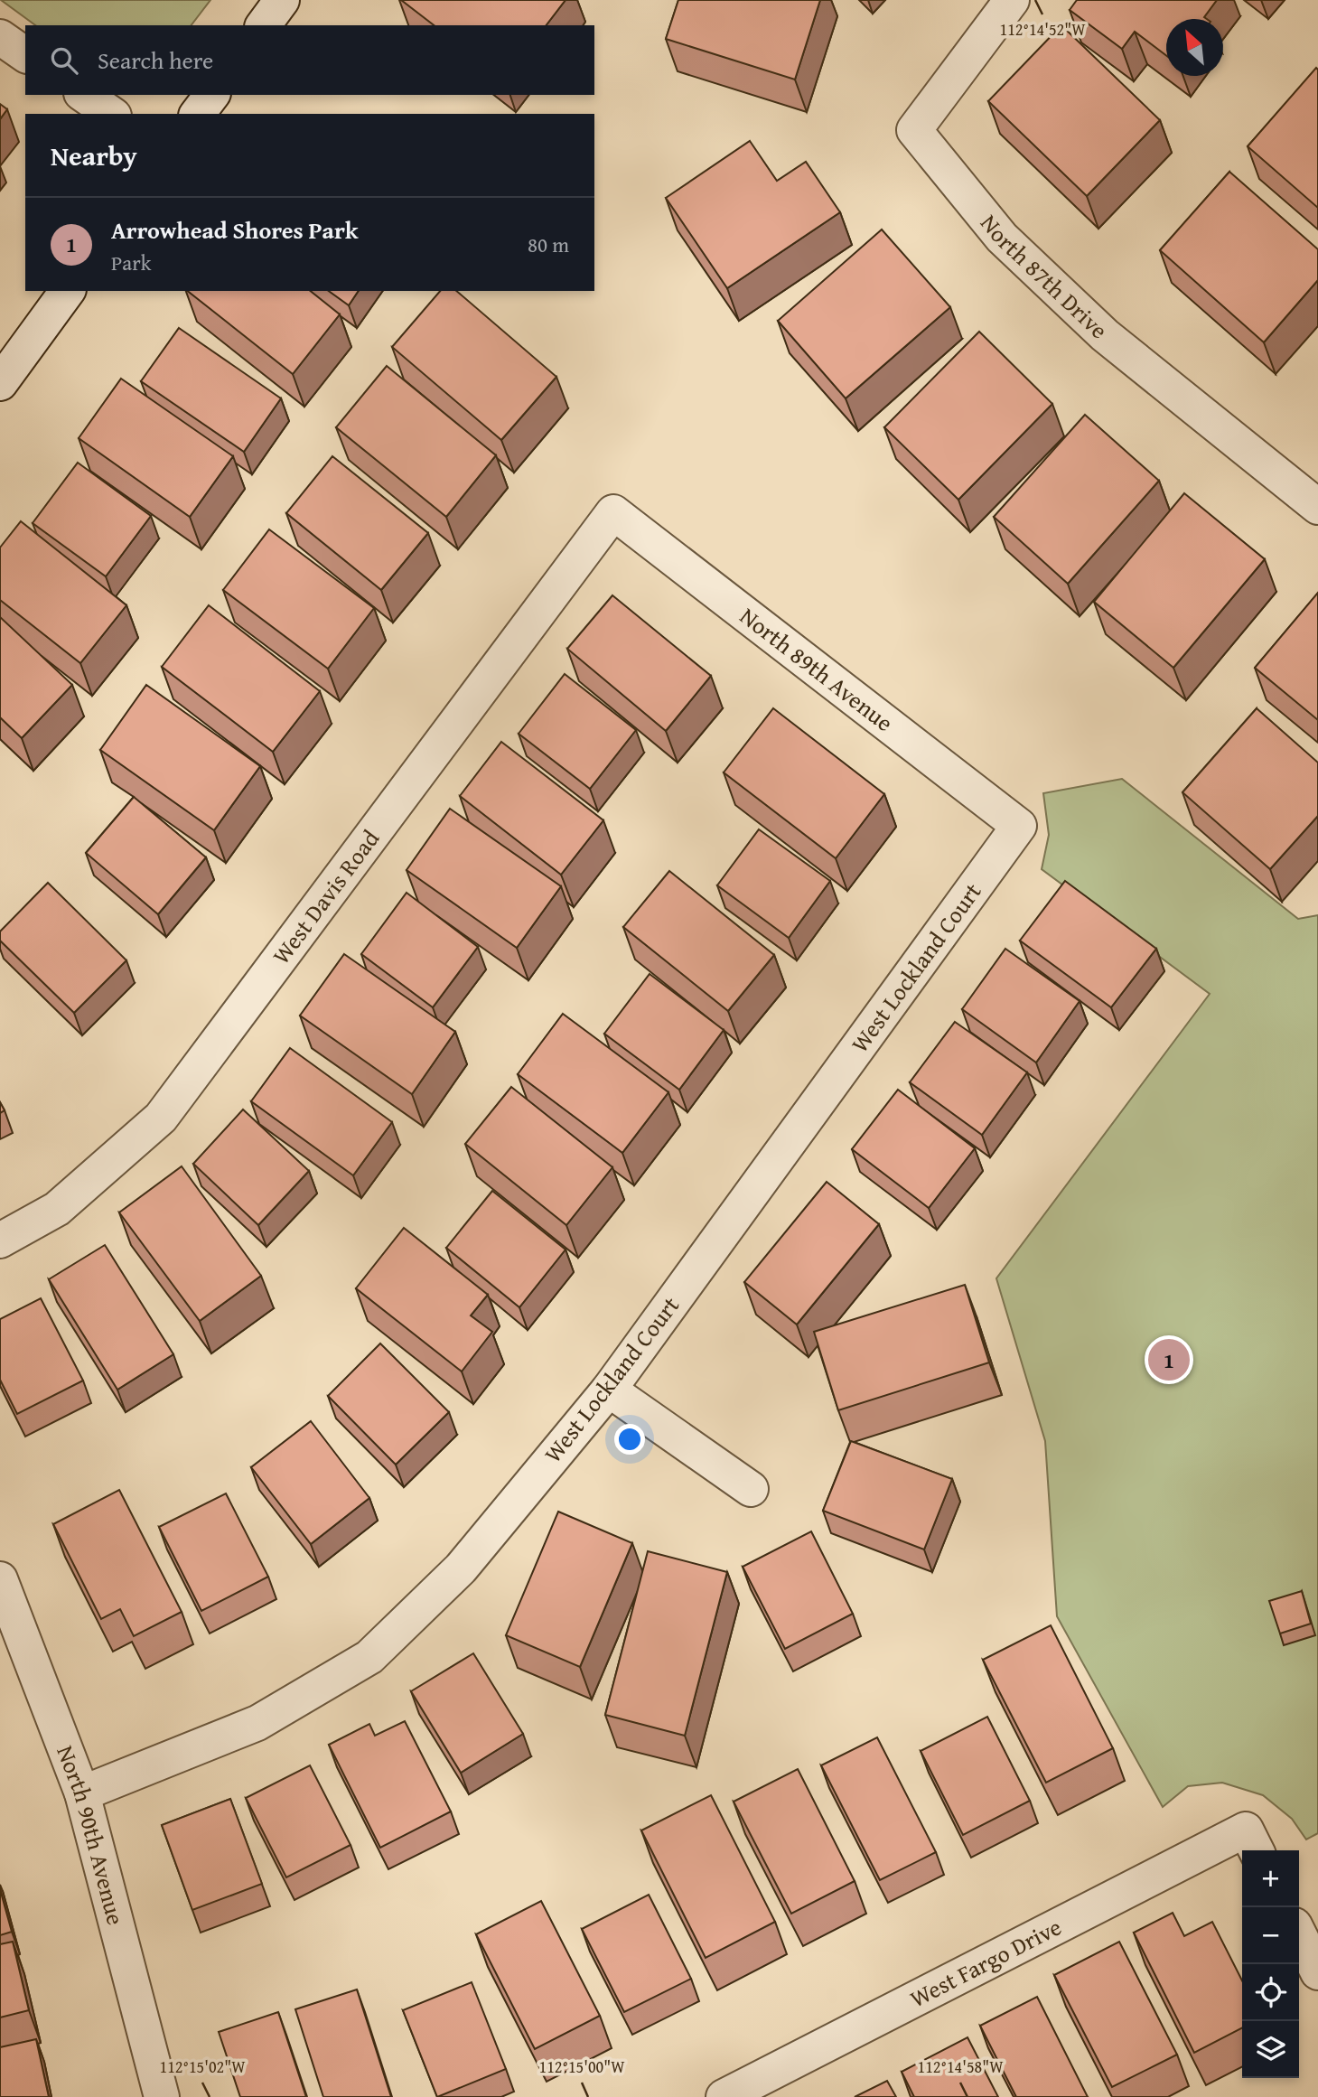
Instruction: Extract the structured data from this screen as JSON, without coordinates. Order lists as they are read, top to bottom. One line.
{"streets":{"street":["North 87th Drive","North 89th Avenue","West Davis Road","West Lockland Court","North 90th Avenue","West Fargo Drive"]},"crossings":[["North 89th Avenue","West Davis Road"],["North 89th Avenue","West Lockland Court"],["West Lockland Court","North 90th Avenue"]],"north":"top left","page":{"search":"Search here","heading":"Nearby","list":[{"mark":"1","name":"Arrowhead Shores Park","note":"Park","value":"80 m"}],"pins":"1","map_buttons":["+","−"]},"coordinates":["112°14'52\"W","112°15'02\"W","112°15'00\"W","112°14'58\"W"]}
